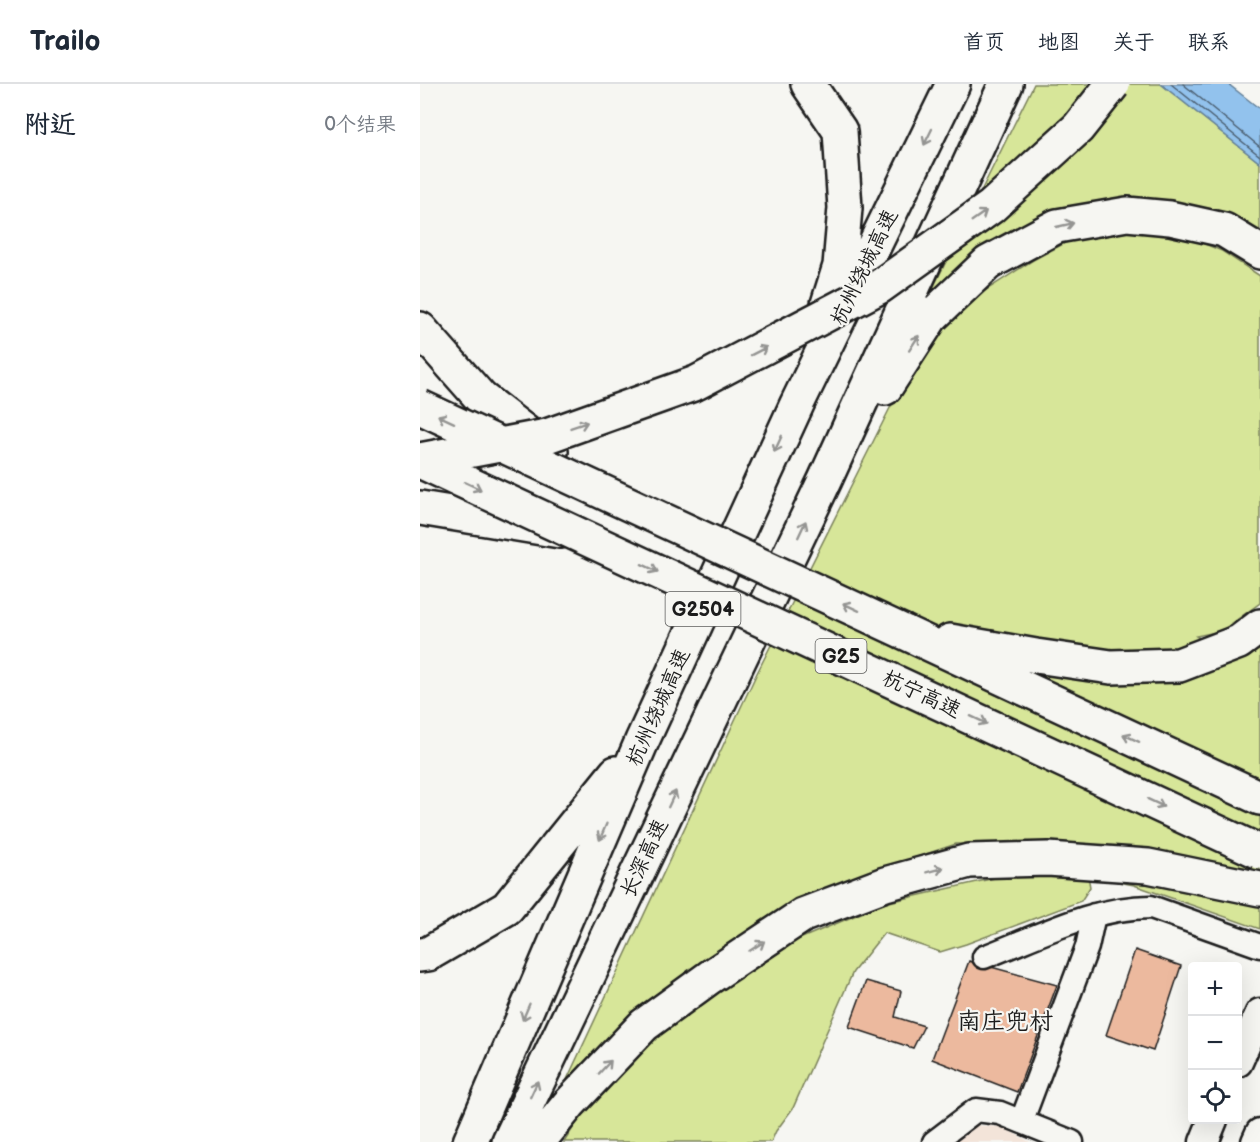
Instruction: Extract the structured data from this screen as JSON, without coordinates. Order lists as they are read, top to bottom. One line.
{"streets":{"highway":["杭州绕城高速","G2504","G25","杭宁高速","长深高速"]},"districts":["南庄兜村"],"page":{"header":"Trailo","nav":["首页","地图","关于","联系"],"heading":["附近","0个结果"],"map_buttons":["+","−"]}}
